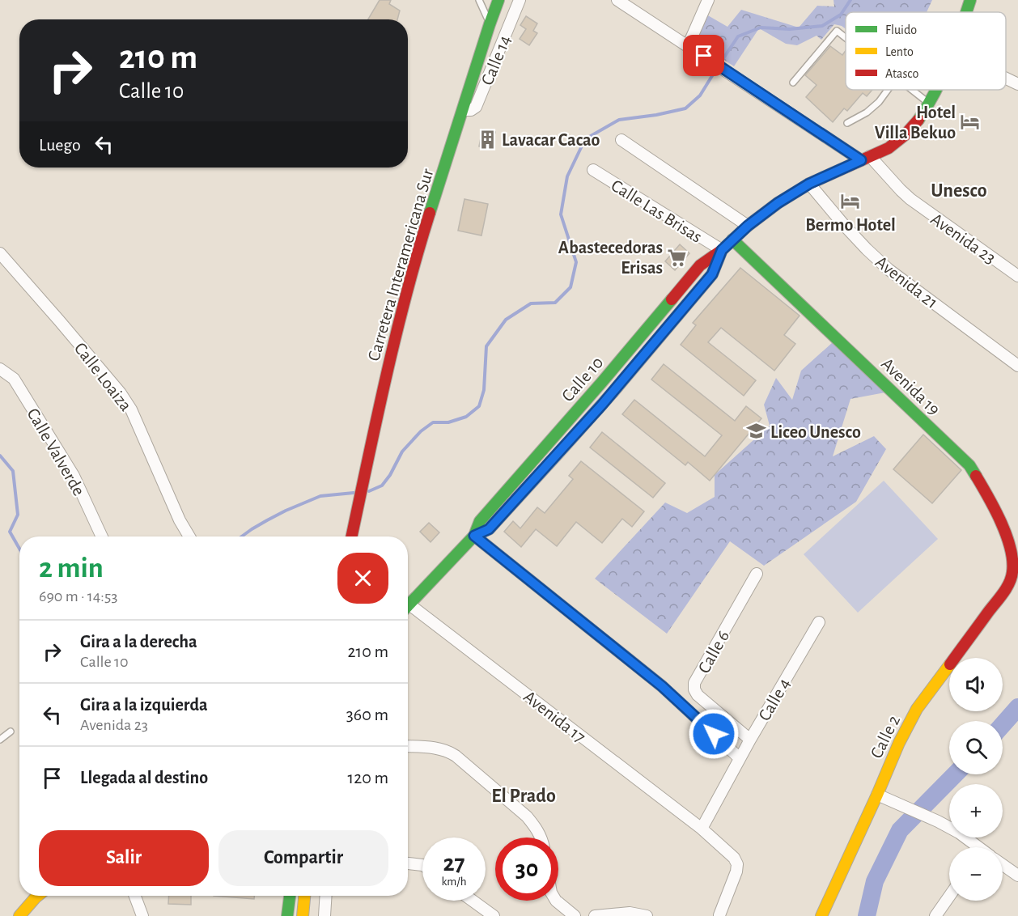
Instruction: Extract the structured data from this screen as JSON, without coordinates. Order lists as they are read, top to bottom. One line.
{"streets":{"main road":["Carretera Interamericana Sur","Calle 10","Avenida 19","Calle 2"],"street":["Calle 14","Calle Las Brisas","Avenida 23","Avenida 21","Calle Loaiza","Calle Valverde","Calle 6","Calle 4","Avenida 17"]},"crossings":[["Calle 14","Carretera Interamericana Sur"],["Calle Las Brisas","Calle 10"],["Avenida 23","Calle 10"],["Avenida 21","Calle 10"],["Calle 10","Avenida 19"],["Avenida 19","Calle 2"],["Calle 6","Calle 4"],["Calle 4","Avenida 17"]],"districts":["Unesco","El Prado"],"places":{"hotel":["Hotel Villa Bekuo","Bermo Hotel"],"building":["Lavacar Cacao"],"supermarket":["Abastecedoras Erisas"],"school or university":["Liceo Unesco"]},"legend":["Fluido","Lento","Atasco"],"page":{"turn":["210 m","Calle 10"],"then":"Luego","heading":["2 min","690 m · 14:53"],"list":[{"name":"Gira a la derecha","note":"Calle 10","value":"210 m"},{"name":"Gira a la izquierda","note":"Avenida 23","value":"360 m"},{"name":"Llegada al destino","value":"120 m"}],"map_buttons":["+","−"],"buttons":["Salir","Compartir"],"speed":"27 km/h","limit":"30"}}
